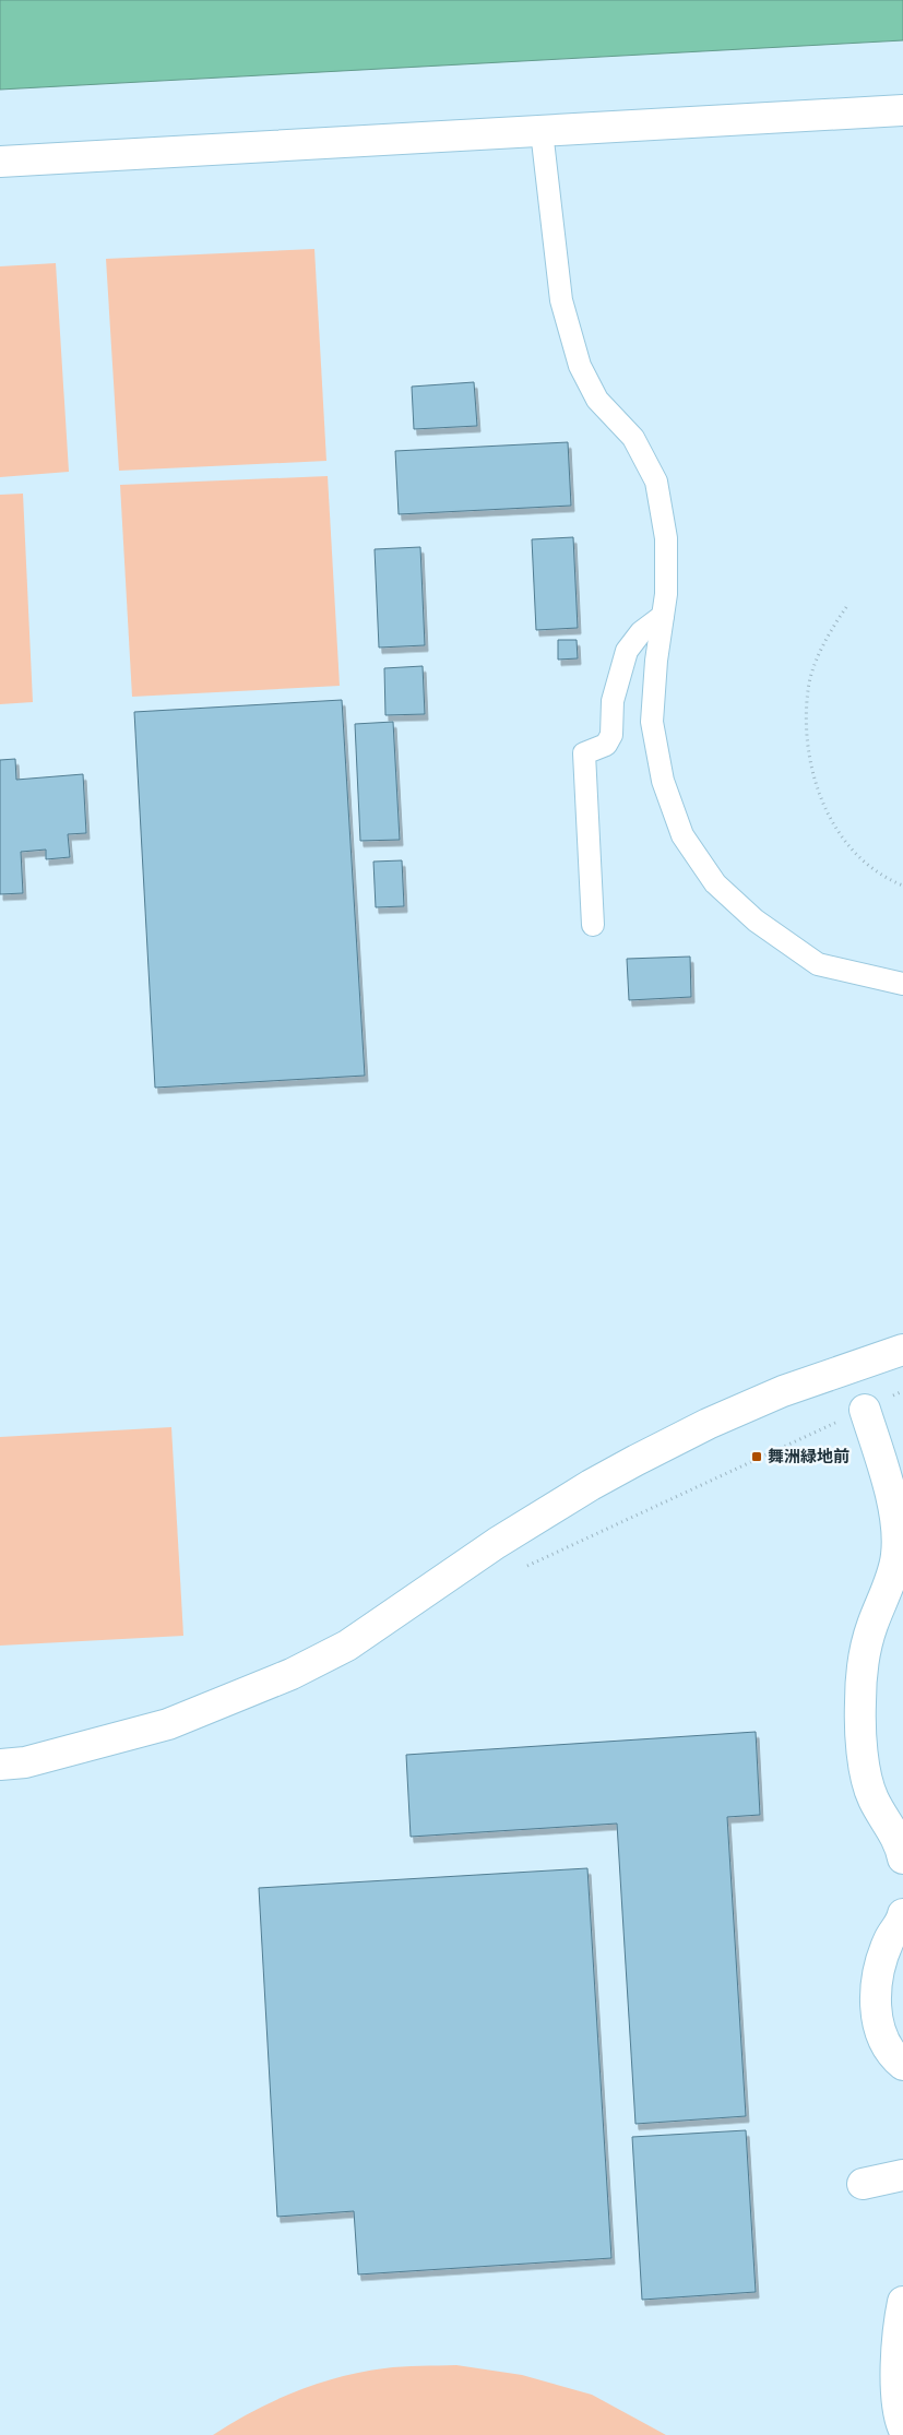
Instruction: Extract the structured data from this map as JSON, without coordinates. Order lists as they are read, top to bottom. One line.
{"places":{"transit":["舞洲緑地前"]}}
